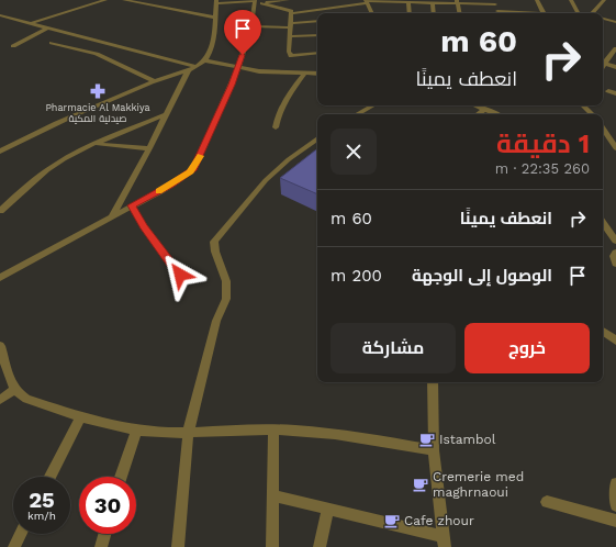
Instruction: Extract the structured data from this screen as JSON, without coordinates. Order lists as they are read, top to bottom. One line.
{"places":{"pharmacy":["Pharmacie Al Makkiya صيدلية المكية"],"cafe":["Istambol","Cremerie med maghrnaoui","Cafe zhour"]},"page":{"turn":["60 m","انعطف يمينًا"],"heading":["1 دقيقة","260 m · 22:35"],"list":[{"name":"انعطف يمينًا","value":"60 m"},{"name":"الوصول إلى الوجهة","value":"200 m"}],"buttons":["خروج","مشاركة"],"speed":"25 km/h","limit":"30"}}
